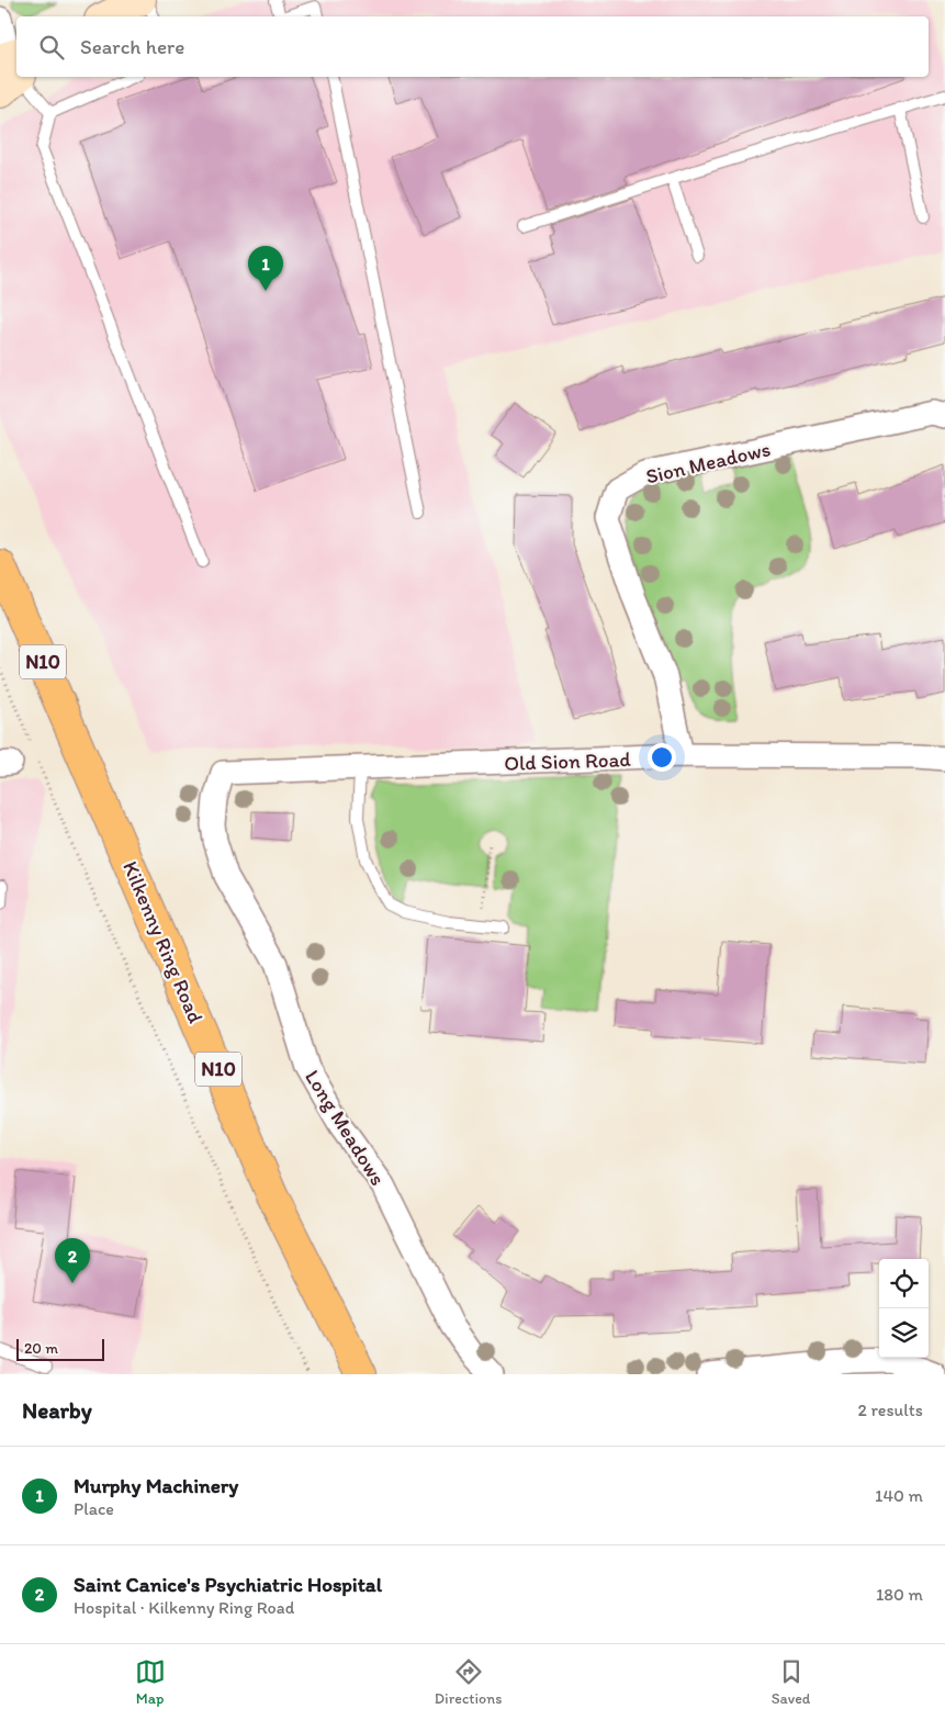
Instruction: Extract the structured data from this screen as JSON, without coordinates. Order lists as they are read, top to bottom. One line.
{"streets":{"highway":["N10","Kilkenny Ring Road"],"street":["Sion Meadows","Old Sion Road","Long Meadows"]},"crossings":[["Sion Meadows","Old Sion Road"],["Old Sion Road","Long Meadows"]],"scale_bar":"20 m","page":{"search":"Search here","pins":["1","2"],"scale":"20 m","heading":["Nearby","2 results"],"list":[{"mark":"1","name":"Murphy Machinery","note":"Place","value":"140 m"},{"mark":"2","name":"Saint Canice's Psychiatric Hospital","note":"Hospital · Kilkenny Ring Road","value":"180 m"}],"nav":["Map","Directions","Saved"]}}
